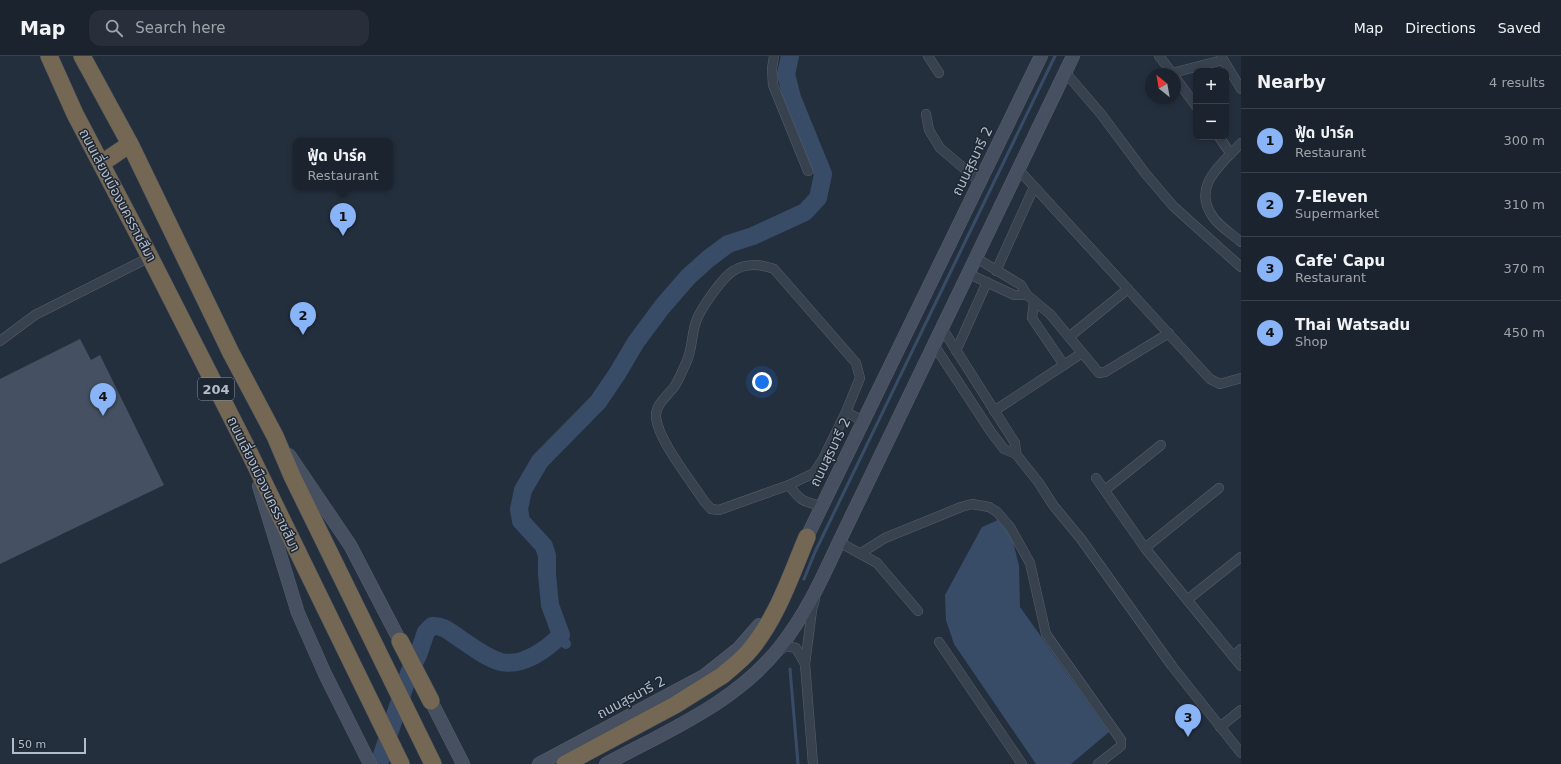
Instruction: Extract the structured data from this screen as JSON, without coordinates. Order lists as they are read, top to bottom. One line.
{"streets":{"highway":["ถนนเลี่ยงเมืองนครราชสีมา","204"],"main road":["ถนนสุรนารี 2"]},"scale_bar":"50 m","north":"top left","page":{"header":"Map","search":"Search here","nav":["Map","Directions","Saved"],"heading":["Nearby","4 results"],"map_buttons":["+","−"],"list":[{"mark":"1","name":"ฟู้ด ปาร์ค","note":"Restaurant","value":"300 m"},{"mark":"2","name":"7-Eleven","note":"Supermarket","value":"310 m"},{"mark":"3","name":"Cafe' Capu","note":"Restaurant","value":"370 m"},{"mark":"4","name":"Thai Watsadu","note":"Shop","value":"450 m"}],"popup":["ฟู้ด ปาร์ค","Restaurant"],"pins":["1","2","4","3"],"scale":"50 m"}}
